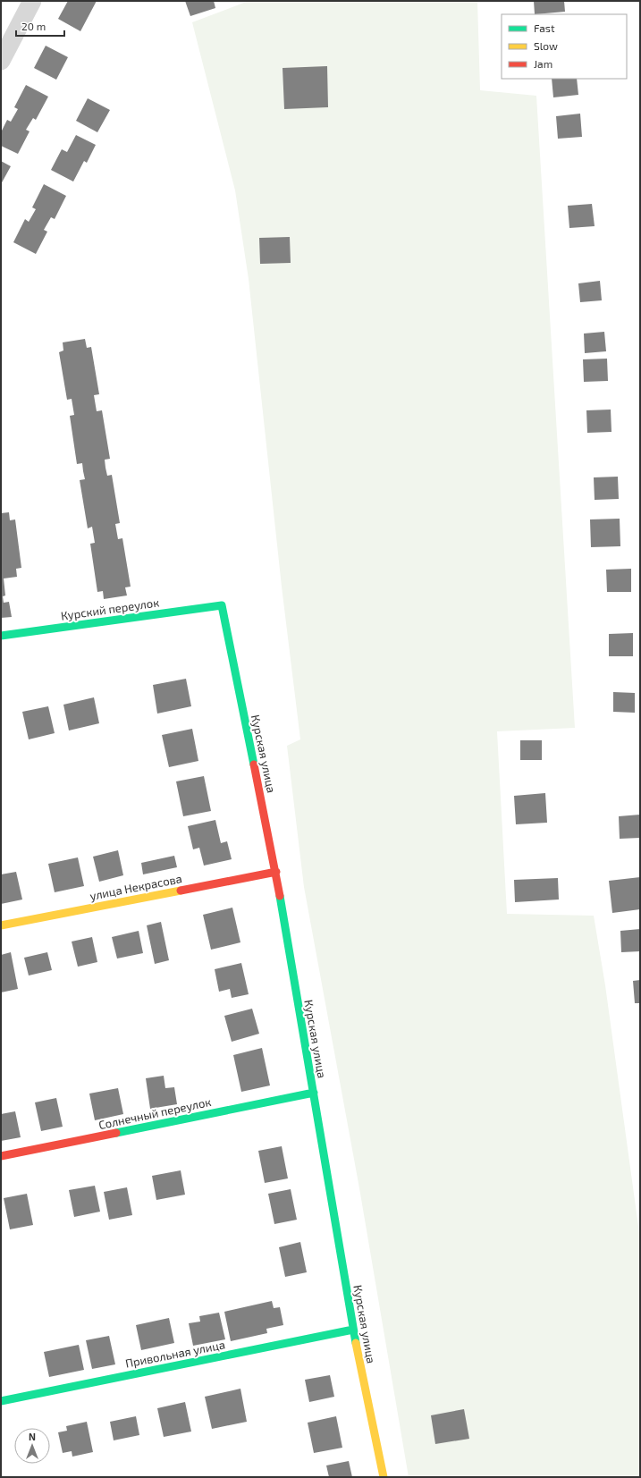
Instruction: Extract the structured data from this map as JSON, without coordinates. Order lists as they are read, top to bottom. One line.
{"streets":{"street":["Курский переулок","Курская улица","улица Некрасова","Солнечный переулок","Привольная улица"]},"crossings":[["Курский переулок","Курская улица"],["Курская улица","улица Некрасова"],["Курская улица","Солнечный переулок"],["Курская улица","Привольная улица"]],"legend":["Fast","Slow","Jam"],"scale_bar":"20 m","north":"top"}
